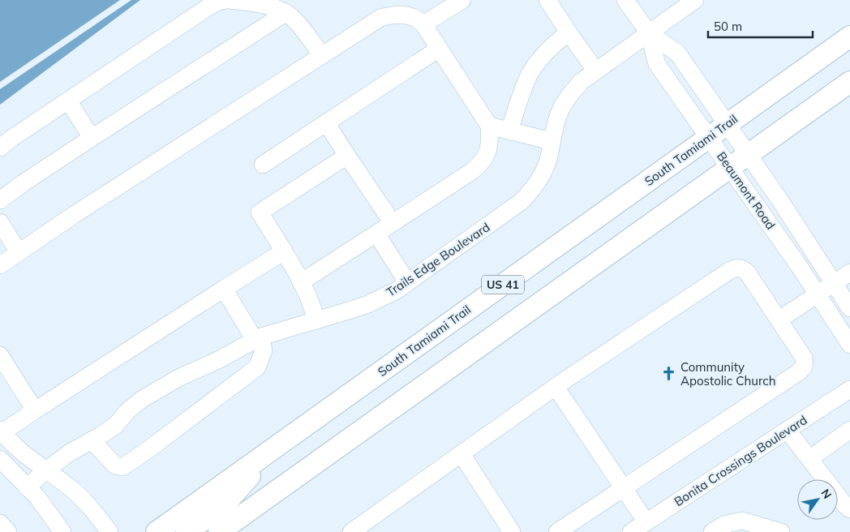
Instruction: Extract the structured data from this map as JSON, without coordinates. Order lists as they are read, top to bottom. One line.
{"streets":{"main road":["South Tamiami Trail","US 41"],"street":["Beaumont Road","Trails Edge Boulevard","Bonita Crossings Boulevard"]},"crossings":[["South Tamiami Trail","Beaumont Road"],["Beaumont Road","Trails Edge Boulevard"],["Beaumont Road","US 41"]],"places":{"church":["Community Apostolic Church"]},"scale_bar":"50 m","north":"top right"}
